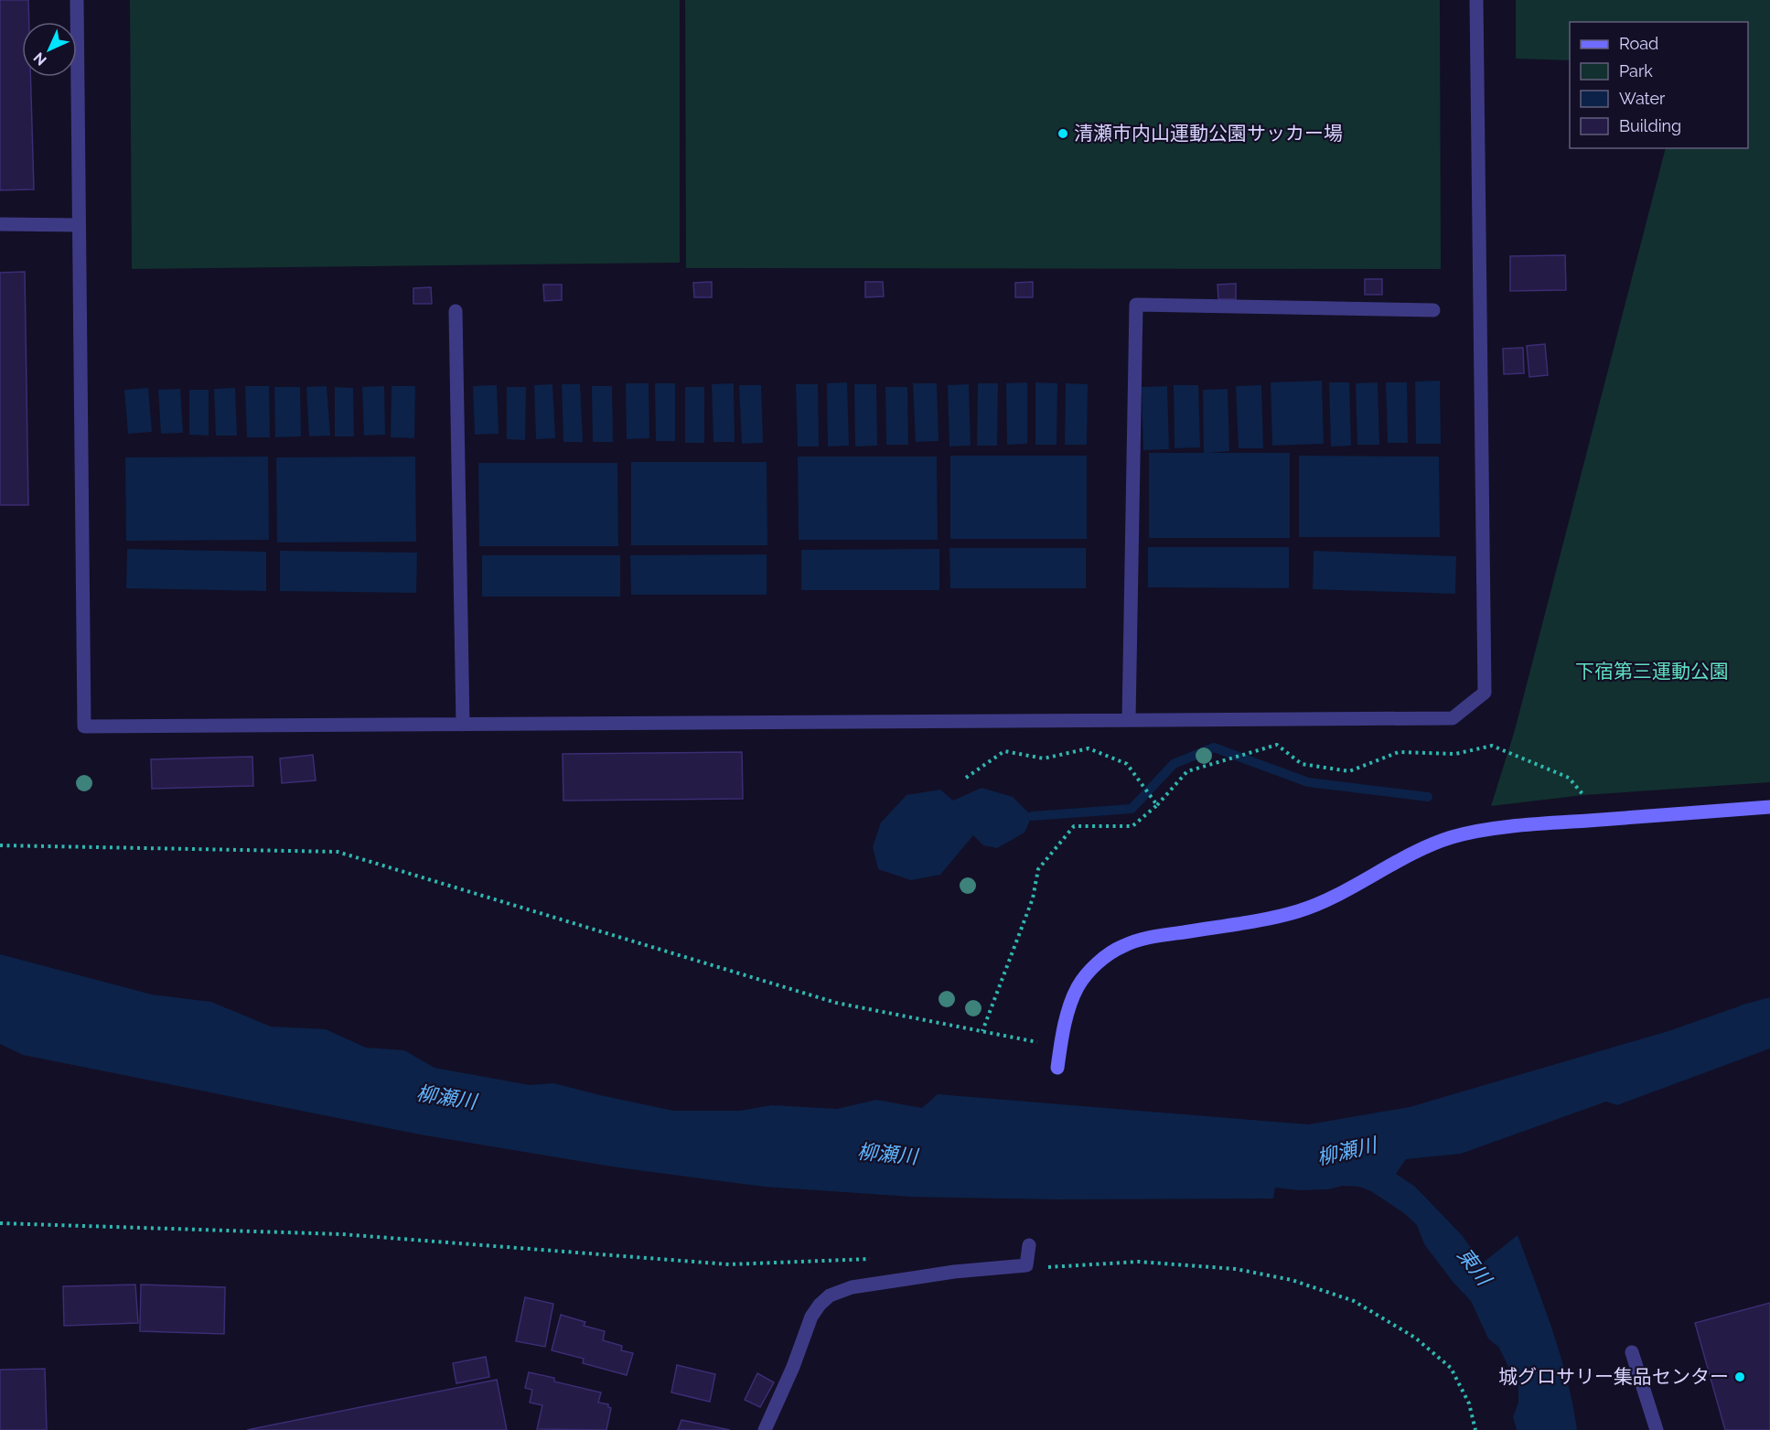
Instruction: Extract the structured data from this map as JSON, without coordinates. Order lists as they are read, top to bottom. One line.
{"water":["柳瀬川","東川"],"parks":["下宿第三運動公園"],"places":["清瀬市内山運動公園サッカー場","城グロサリー集品センター"],"legend":["Road","Park","Water","Building"],"north":"bottom left"}
